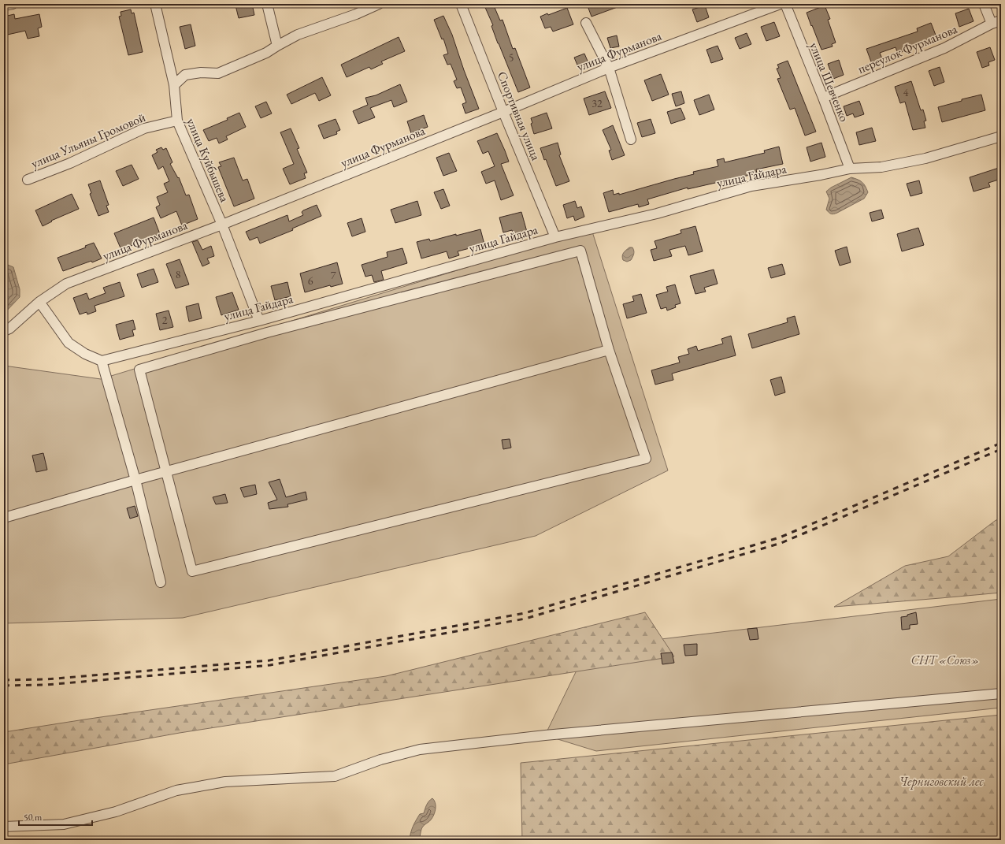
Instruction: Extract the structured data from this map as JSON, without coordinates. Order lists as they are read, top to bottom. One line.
{"streets":{"street":["переулок Фурманова","улица Фурманова","улица Шевченко","Спортивная улица","улица Ульяны Громовой","улица Куйбышева","улица Гайдара"]},"crossings":[["переулок Фурманова","улица Шевченко"],["улица Фурманова","Спортивная улица"],["улица Фурманова","улица Куйбышева"],["улица Шевченко","улица Гайдара"],["Спортивная улица","улица Гайдара"],["улица Ульяны Громовой","улица Куйбышева"],["улица Куйбышева","улица Гайдара"]],"parks":["СНТ «Союз»","Черниговский лес"],"house_numbers":["5","4","32","8","7","6","2"],"scale_bar":"50 m"}
